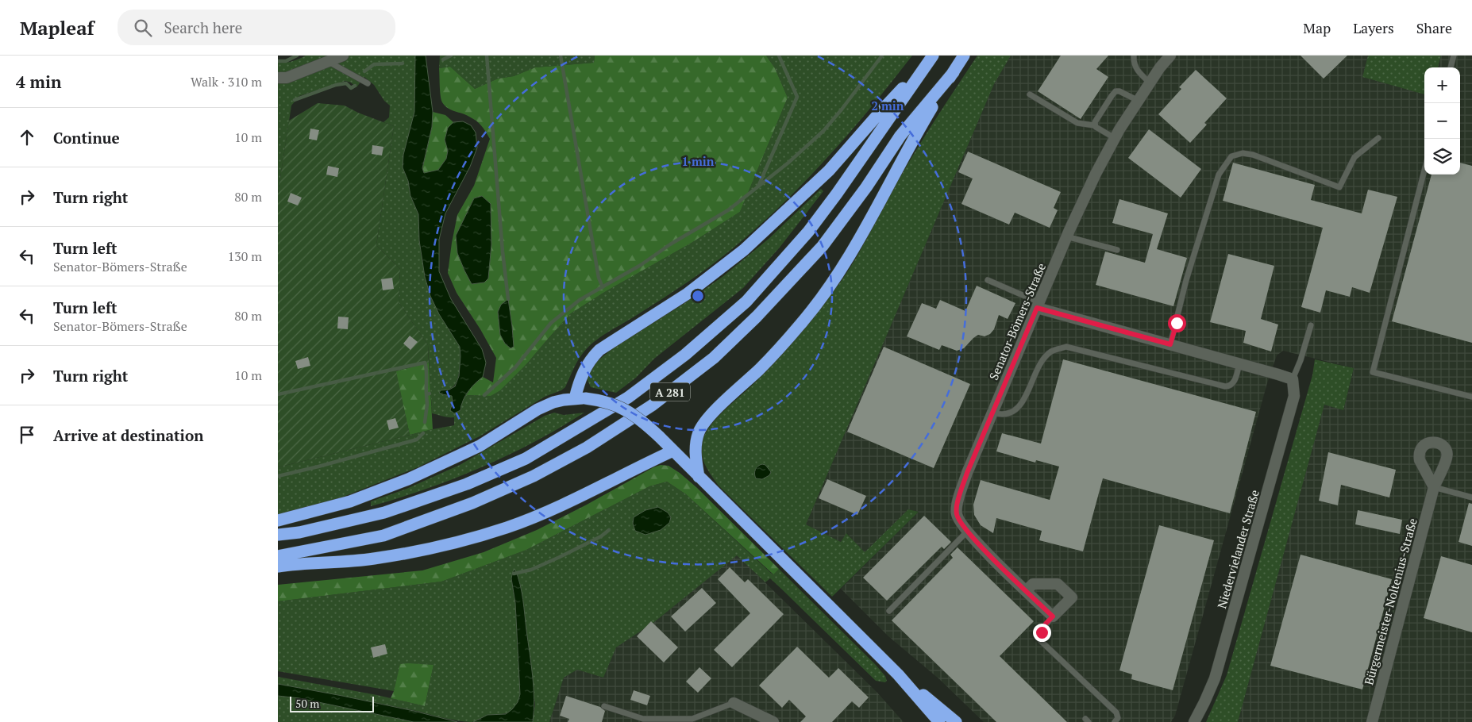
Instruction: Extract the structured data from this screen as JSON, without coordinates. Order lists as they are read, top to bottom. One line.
{"streets":{"highway":["A 281"],"street":["Senator-Bömers-Straße","Niedervielander Straße","Bürgermeister-Noltenius-Straße"]},"scale_bar":"50 m","page":{"header":"Mapleaf","search":"Search here","nav":["Map","Layers","Share"],"heading":["4 min","Walk · 310 m"],"map_buttons":["+","−"],"list":[["Continue","10 m"],["Turn right","80 m"],["Turn left","Senator-Bömers-Straße","130 m"],["Turn left","Senator-Bömers-Straße","80 m"],["Turn right","10 m"],"Arrive at destination"],"scale":"50 m"},"rings":["2 min","1 min"]}
